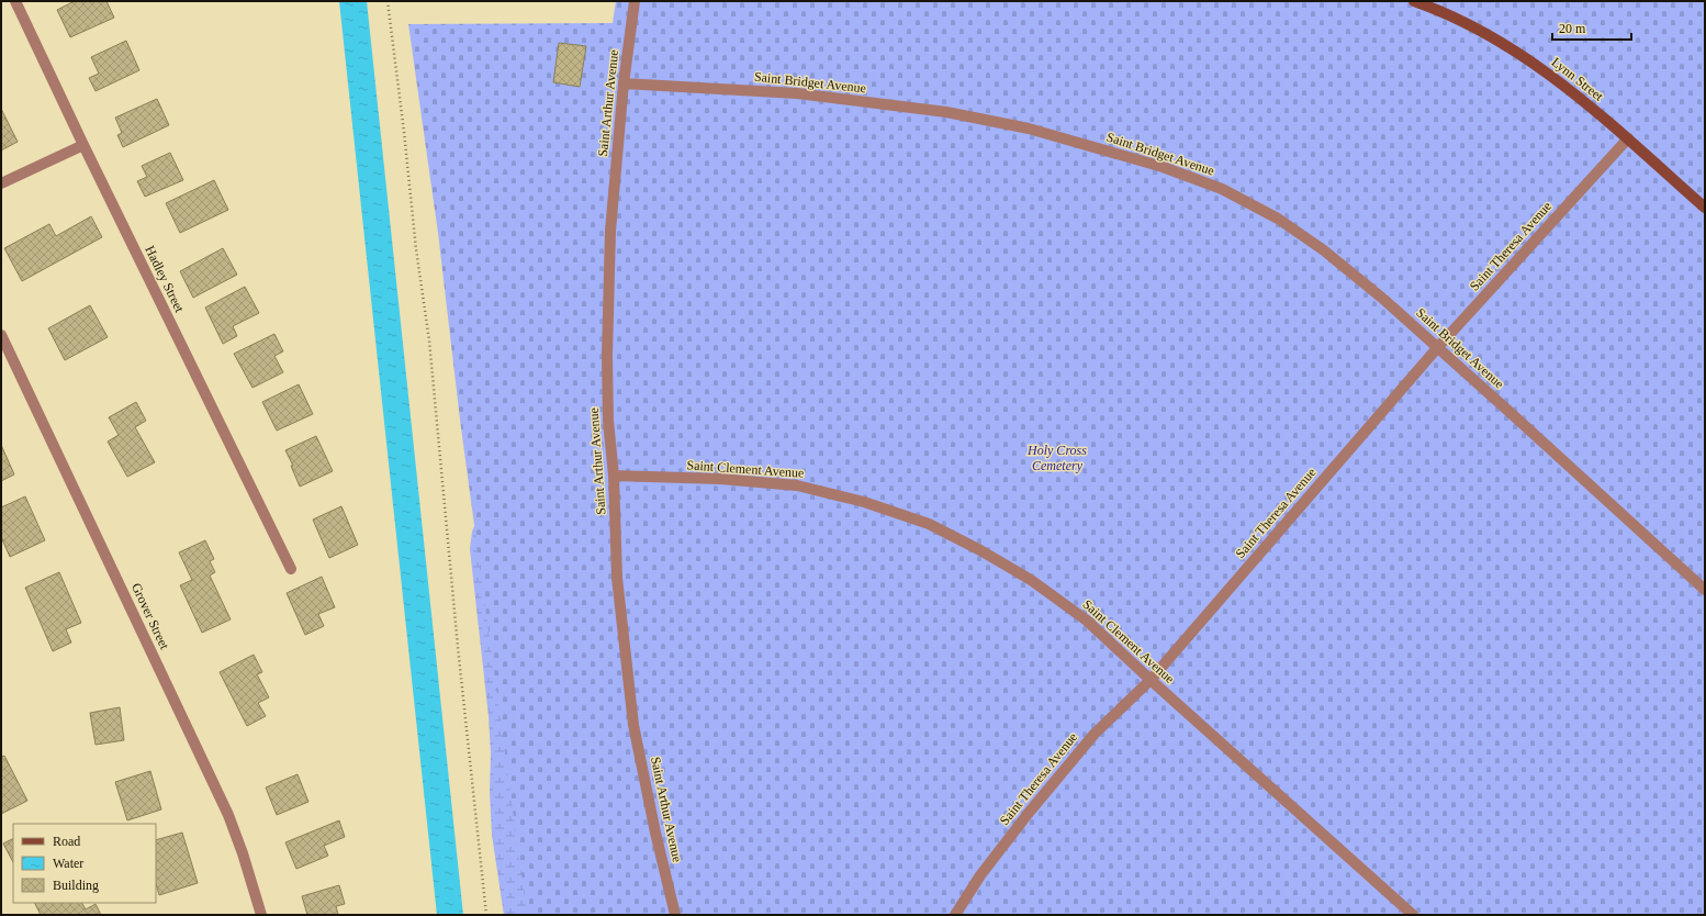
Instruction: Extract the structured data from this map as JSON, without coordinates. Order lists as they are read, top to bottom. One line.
{"streets":{"main road":["Lynn Street"],"street":["Saint Bridget Avenue","Saint Arthur Avenue","Saint Theresa Avenue","Hadley Street","Saint Clement Avenue","Grover Street"]},"crossings":[["Lynn Street","Saint Theresa Avenue"],["Saint Bridget Avenue","Saint Arthur Avenue"],["Saint Bridget Avenue","Saint Theresa Avenue"],["Saint Arthur Avenue","Saint Clement Avenue"],["Saint Theresa Avenue","Saint Clement Avenue"]],"parks":["Holy Cross Cemetery"],"legend":["Road","Water","Building"],"scale_bar":"20 m"}
